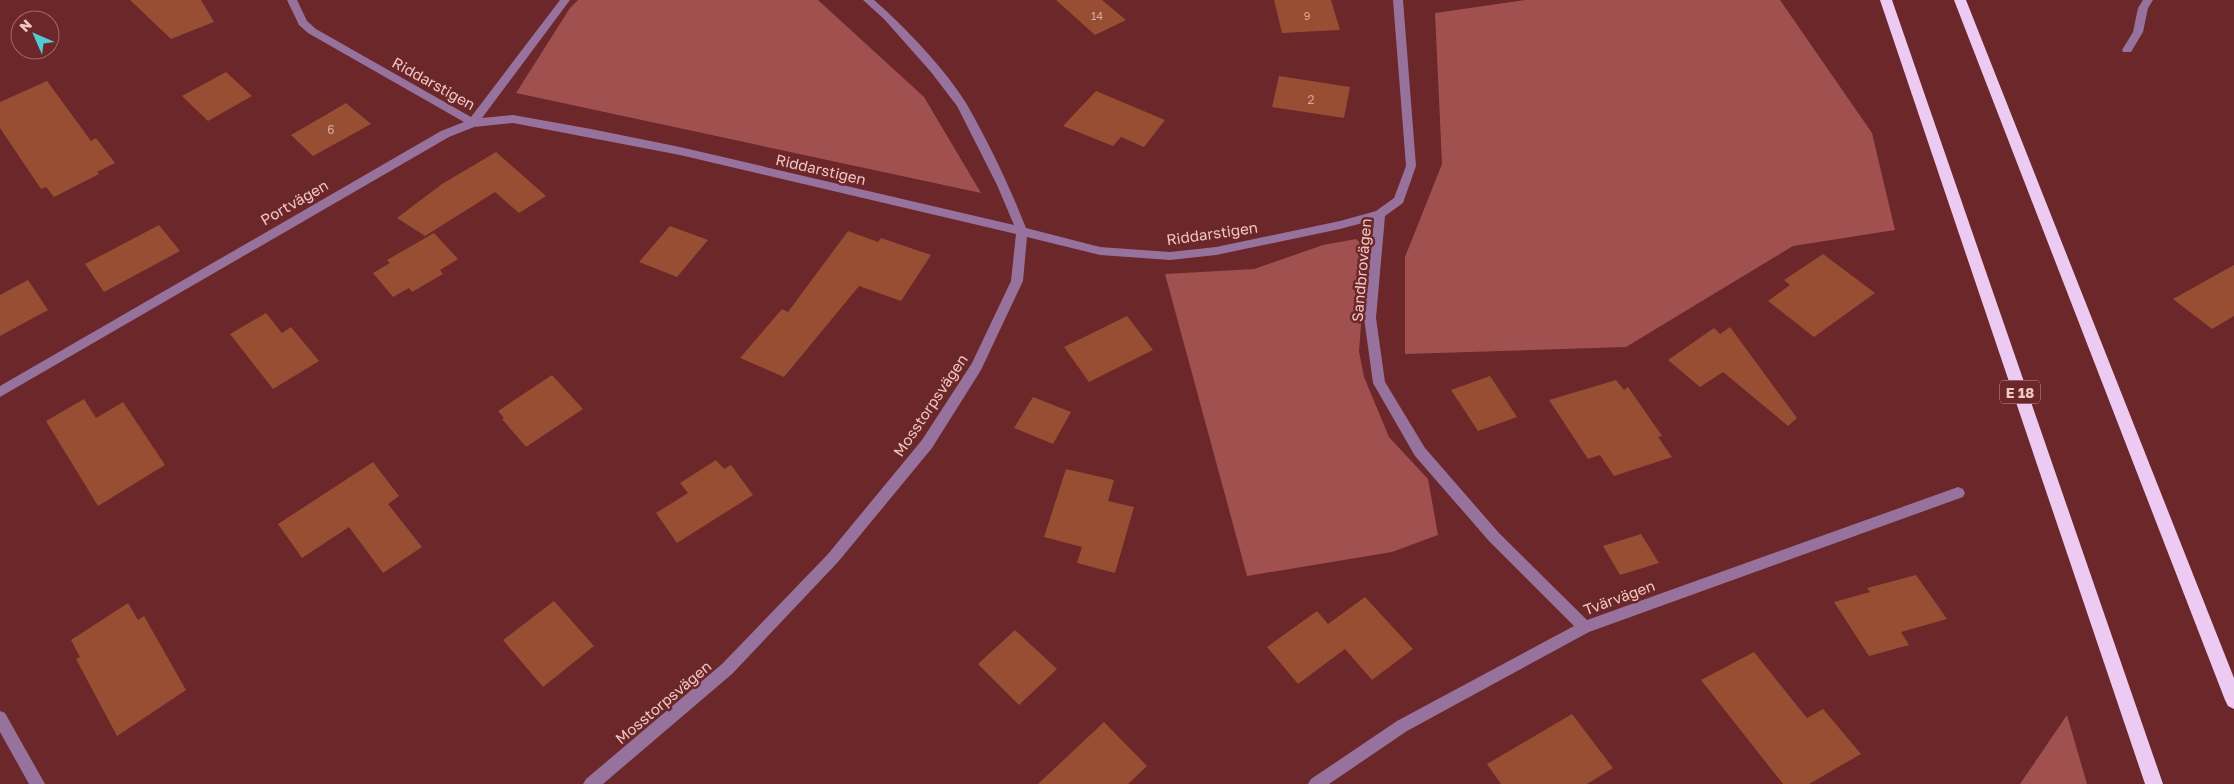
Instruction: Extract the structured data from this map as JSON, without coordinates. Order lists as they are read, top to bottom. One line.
{"streets":{"highway":["E 18"],"street":["Riddarstigen","Portvägen","Sandbrovägen","Mosstorpsvägen","Tvärvägen"]},"crossings":[["Riddarstigen","Portvägen"],["Riddarstigen","Sandbrovägen"],["Riddarstigen","Mosstorpsvägen"],["Sandbrovägen","Tvärvägen"]],"house_numbers":["14","9","2","6"],"north":"top left"}
